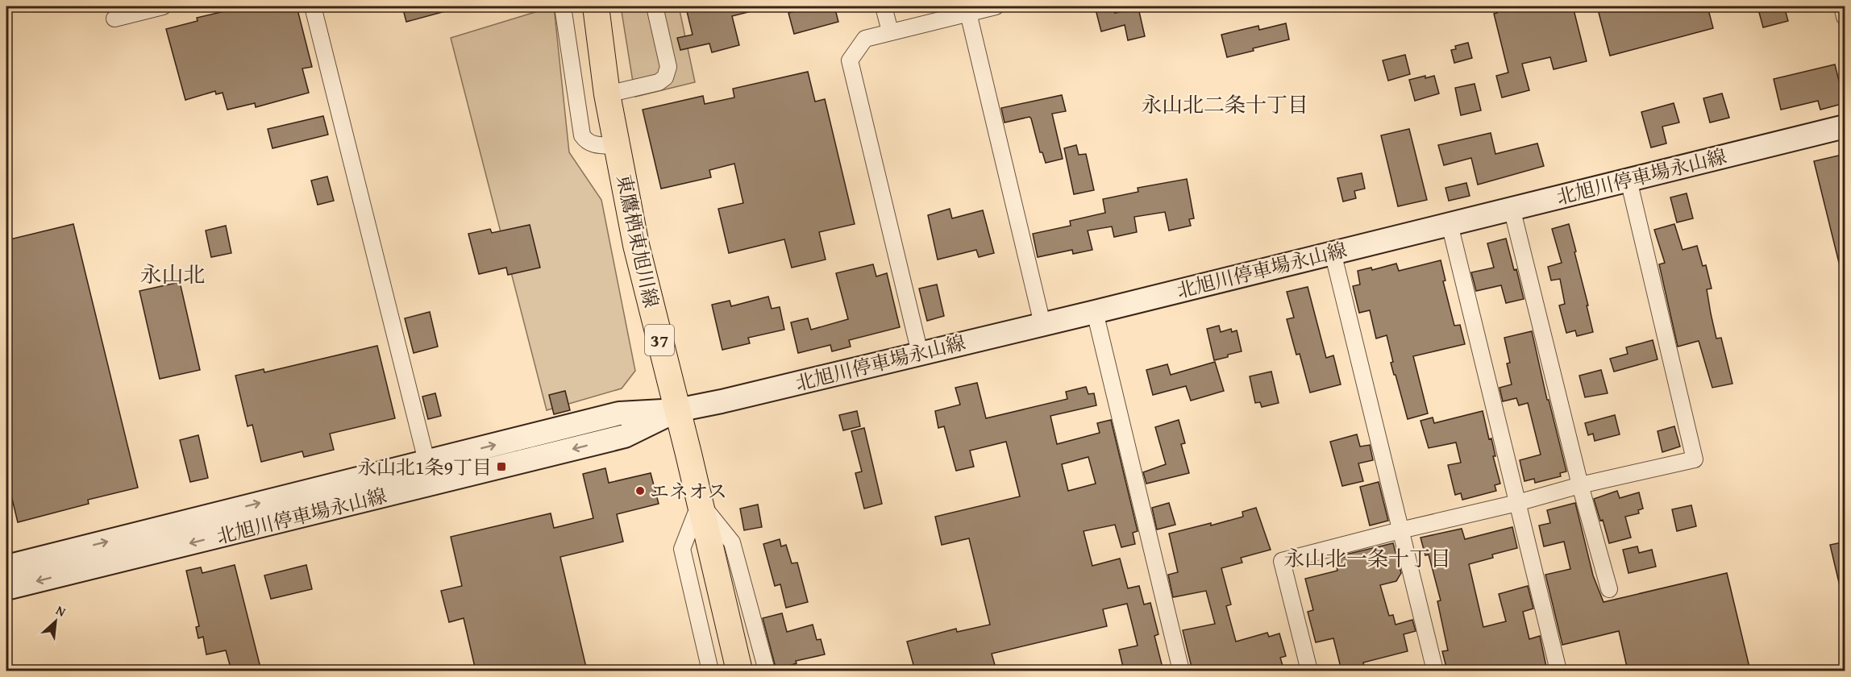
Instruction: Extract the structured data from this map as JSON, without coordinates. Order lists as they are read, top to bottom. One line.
{"streets":{"main road":["北旭川停車場永山線","東鷹栖東旭川線","37"]},"crossings":[["北旭川停車場永山線","東鷹栖東旭川線"]],"districts":["永山北二条十丁目","永山北","永山北一条十丁目"],"places":{"transit":["永山北1条9丁目"],"other":["エネオス"]},"north":"top right"}
